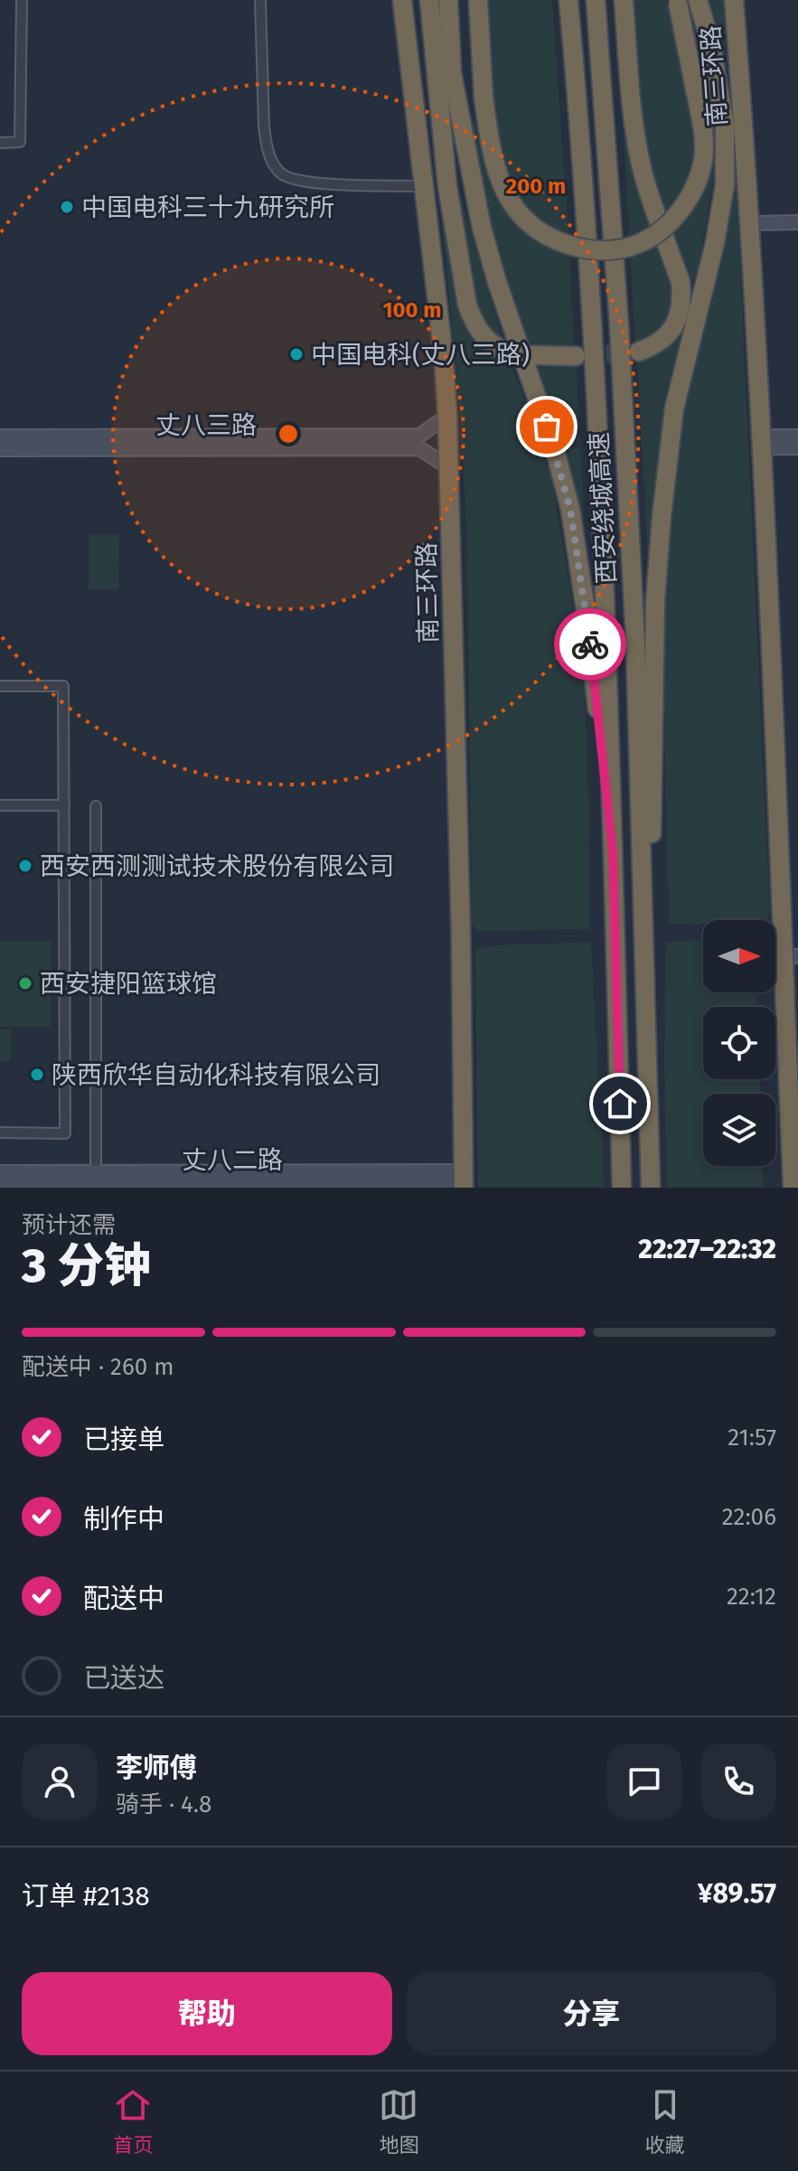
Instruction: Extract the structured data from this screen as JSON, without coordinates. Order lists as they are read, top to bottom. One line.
{"streets":{"highway":["南三环路","西安绕城高速"],"street":["丈八三路","丈八二路"]},"crossings":[["南三环路","丈八三路"],["南三环路","丈八二路"]],"places":["中国电科三十九研究所","中国电科(丈八三路)","西安西测测试技术股份有限公司","西安捷阳篮球馆","陕西欣华自动化科技有限公司"],"north":"right","page":{"heading":["3 分钟","预计还需","22:27–22:32"],"panel":["李师傅","骑手 · 4.8","订单 #2138","¥89.57"],"bar":"配送中 · 260 m","list":[["已接单","21:57"],["制作中","22:06"],["配送中","22:12"],"已送达"],"buttons":["帮助","分享"],"tabs":["首页","地图","收藏"]},"rings":["200 m","100 m"]}
